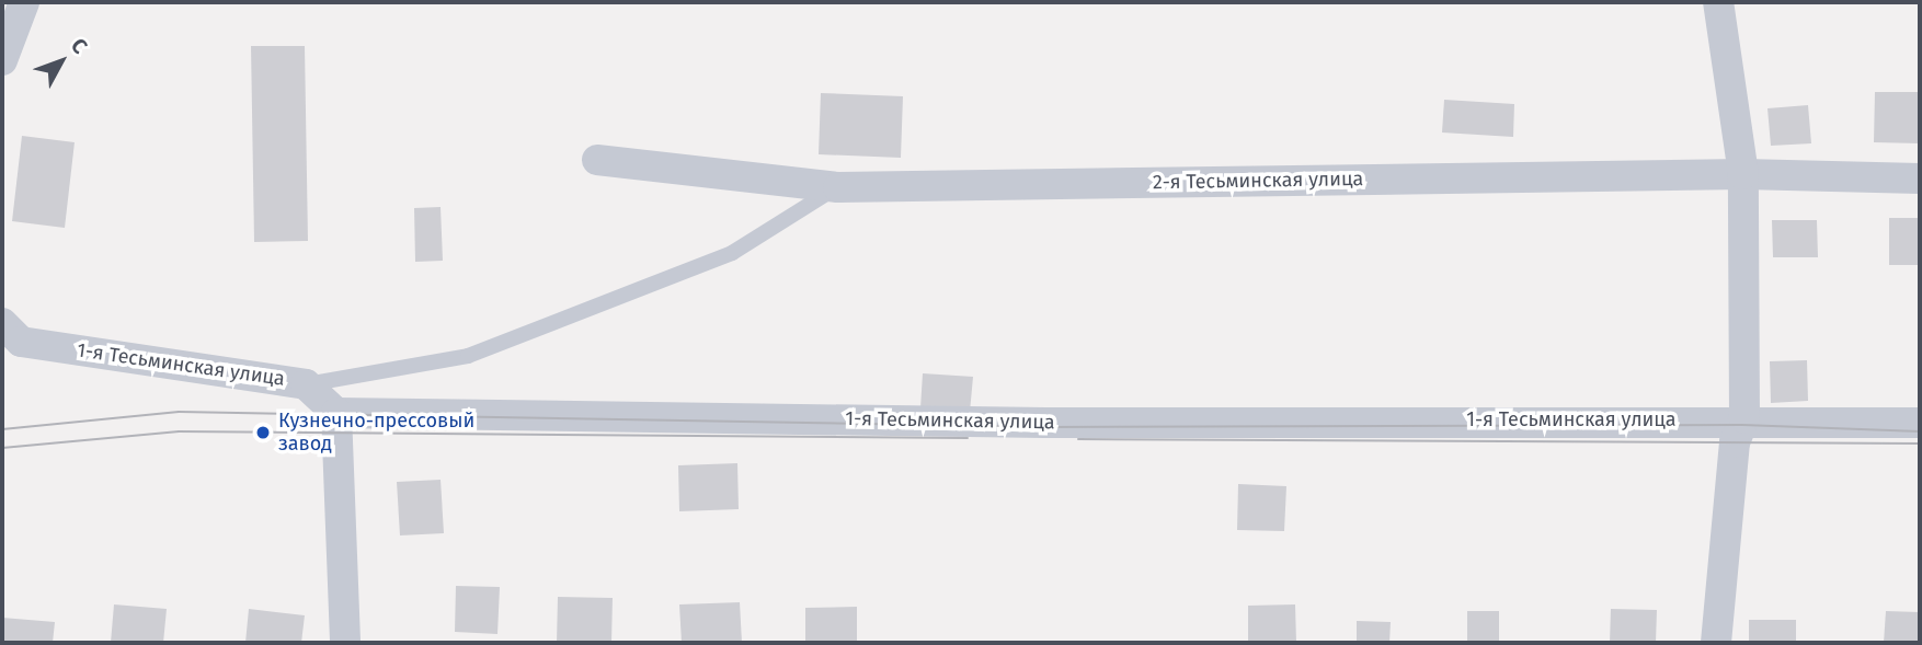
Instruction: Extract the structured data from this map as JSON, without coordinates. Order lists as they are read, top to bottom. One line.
{"streets":{"street":["2-я Тесьминская улица","1-я Тесьминская улица"]},"places":["Кузнечно-прессовый завод"],"north":"top right"}
